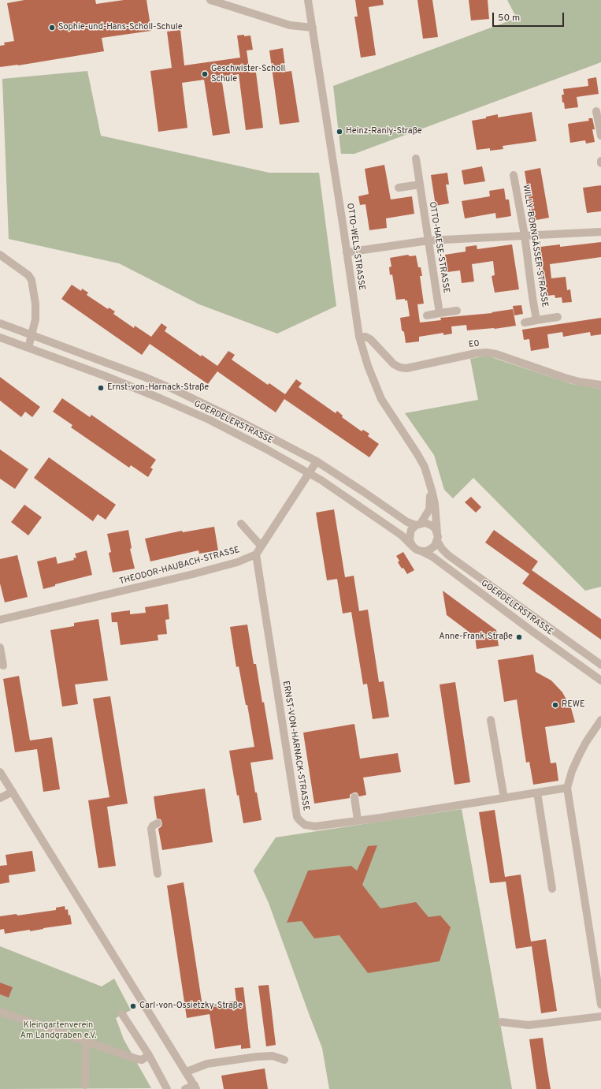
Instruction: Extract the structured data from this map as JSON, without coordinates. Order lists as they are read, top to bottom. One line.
{"streets":{"street":["WILLY-BORNGÄSSER-STRASSE","OTTO-WELS-STRASSE","OTTO-HAESE-STRASSE","E0","GOERDELERSTRASSE","THEODOR-HAUBACH-STRASSE","ERNST-VON-HARNACK-STRASSE"]},"crossings":[["OTTO-WELS-STRASSE","E0"],["OTTO-WELS-STRASSE","GOERDELERSTRASSE"],["THEODOR-HAUBACH-STRASSE","ERNST-VON-HARNACK-STRASSE"]],"parks":["Kleingartenverein Am Landgraben e.V."],"places":["Sophie-und-Hans-Scholl-Schule","Geschwister-Scholl Schule","Heinz-Ranly-Straße","Ernst-von-Harnack-Straße","Anne-Frank-Straße","REWE","Carl-von-Ossietzky-Straße"],"scale_bar":"50 m"}
